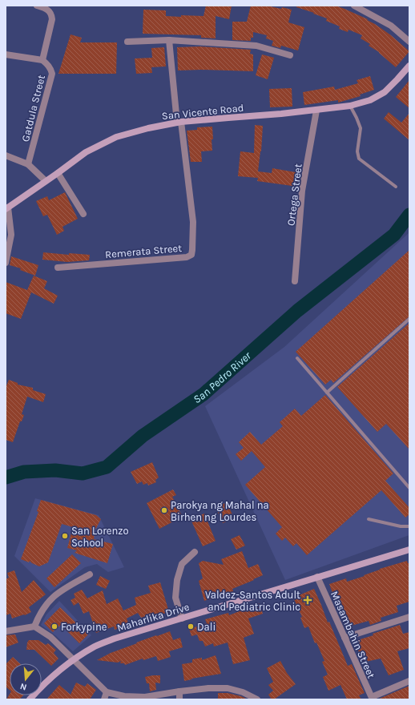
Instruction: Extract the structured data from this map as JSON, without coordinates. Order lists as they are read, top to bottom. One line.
{"streets":{"main road":["San Vicente Road","Maharlika Drive"],"street":["Gatdula Street","Ortega Street","Remerata Street","Masambahin Street"]},"crossings":[["San Vicente Road","Ortega Street"],["San Vicente Road","Remerata Street"],["Maharlika Drive","Masambahin Street"]],"water":["San Pedro River"],"places":{"other":["Parokya ng Mahal na Birhen ng Lourdes","San Lorenzo School","Forkypine","Dali"],"health":["Valdez-Santos Adult and Pediatric Clinic"]},"north":"bottom"}
